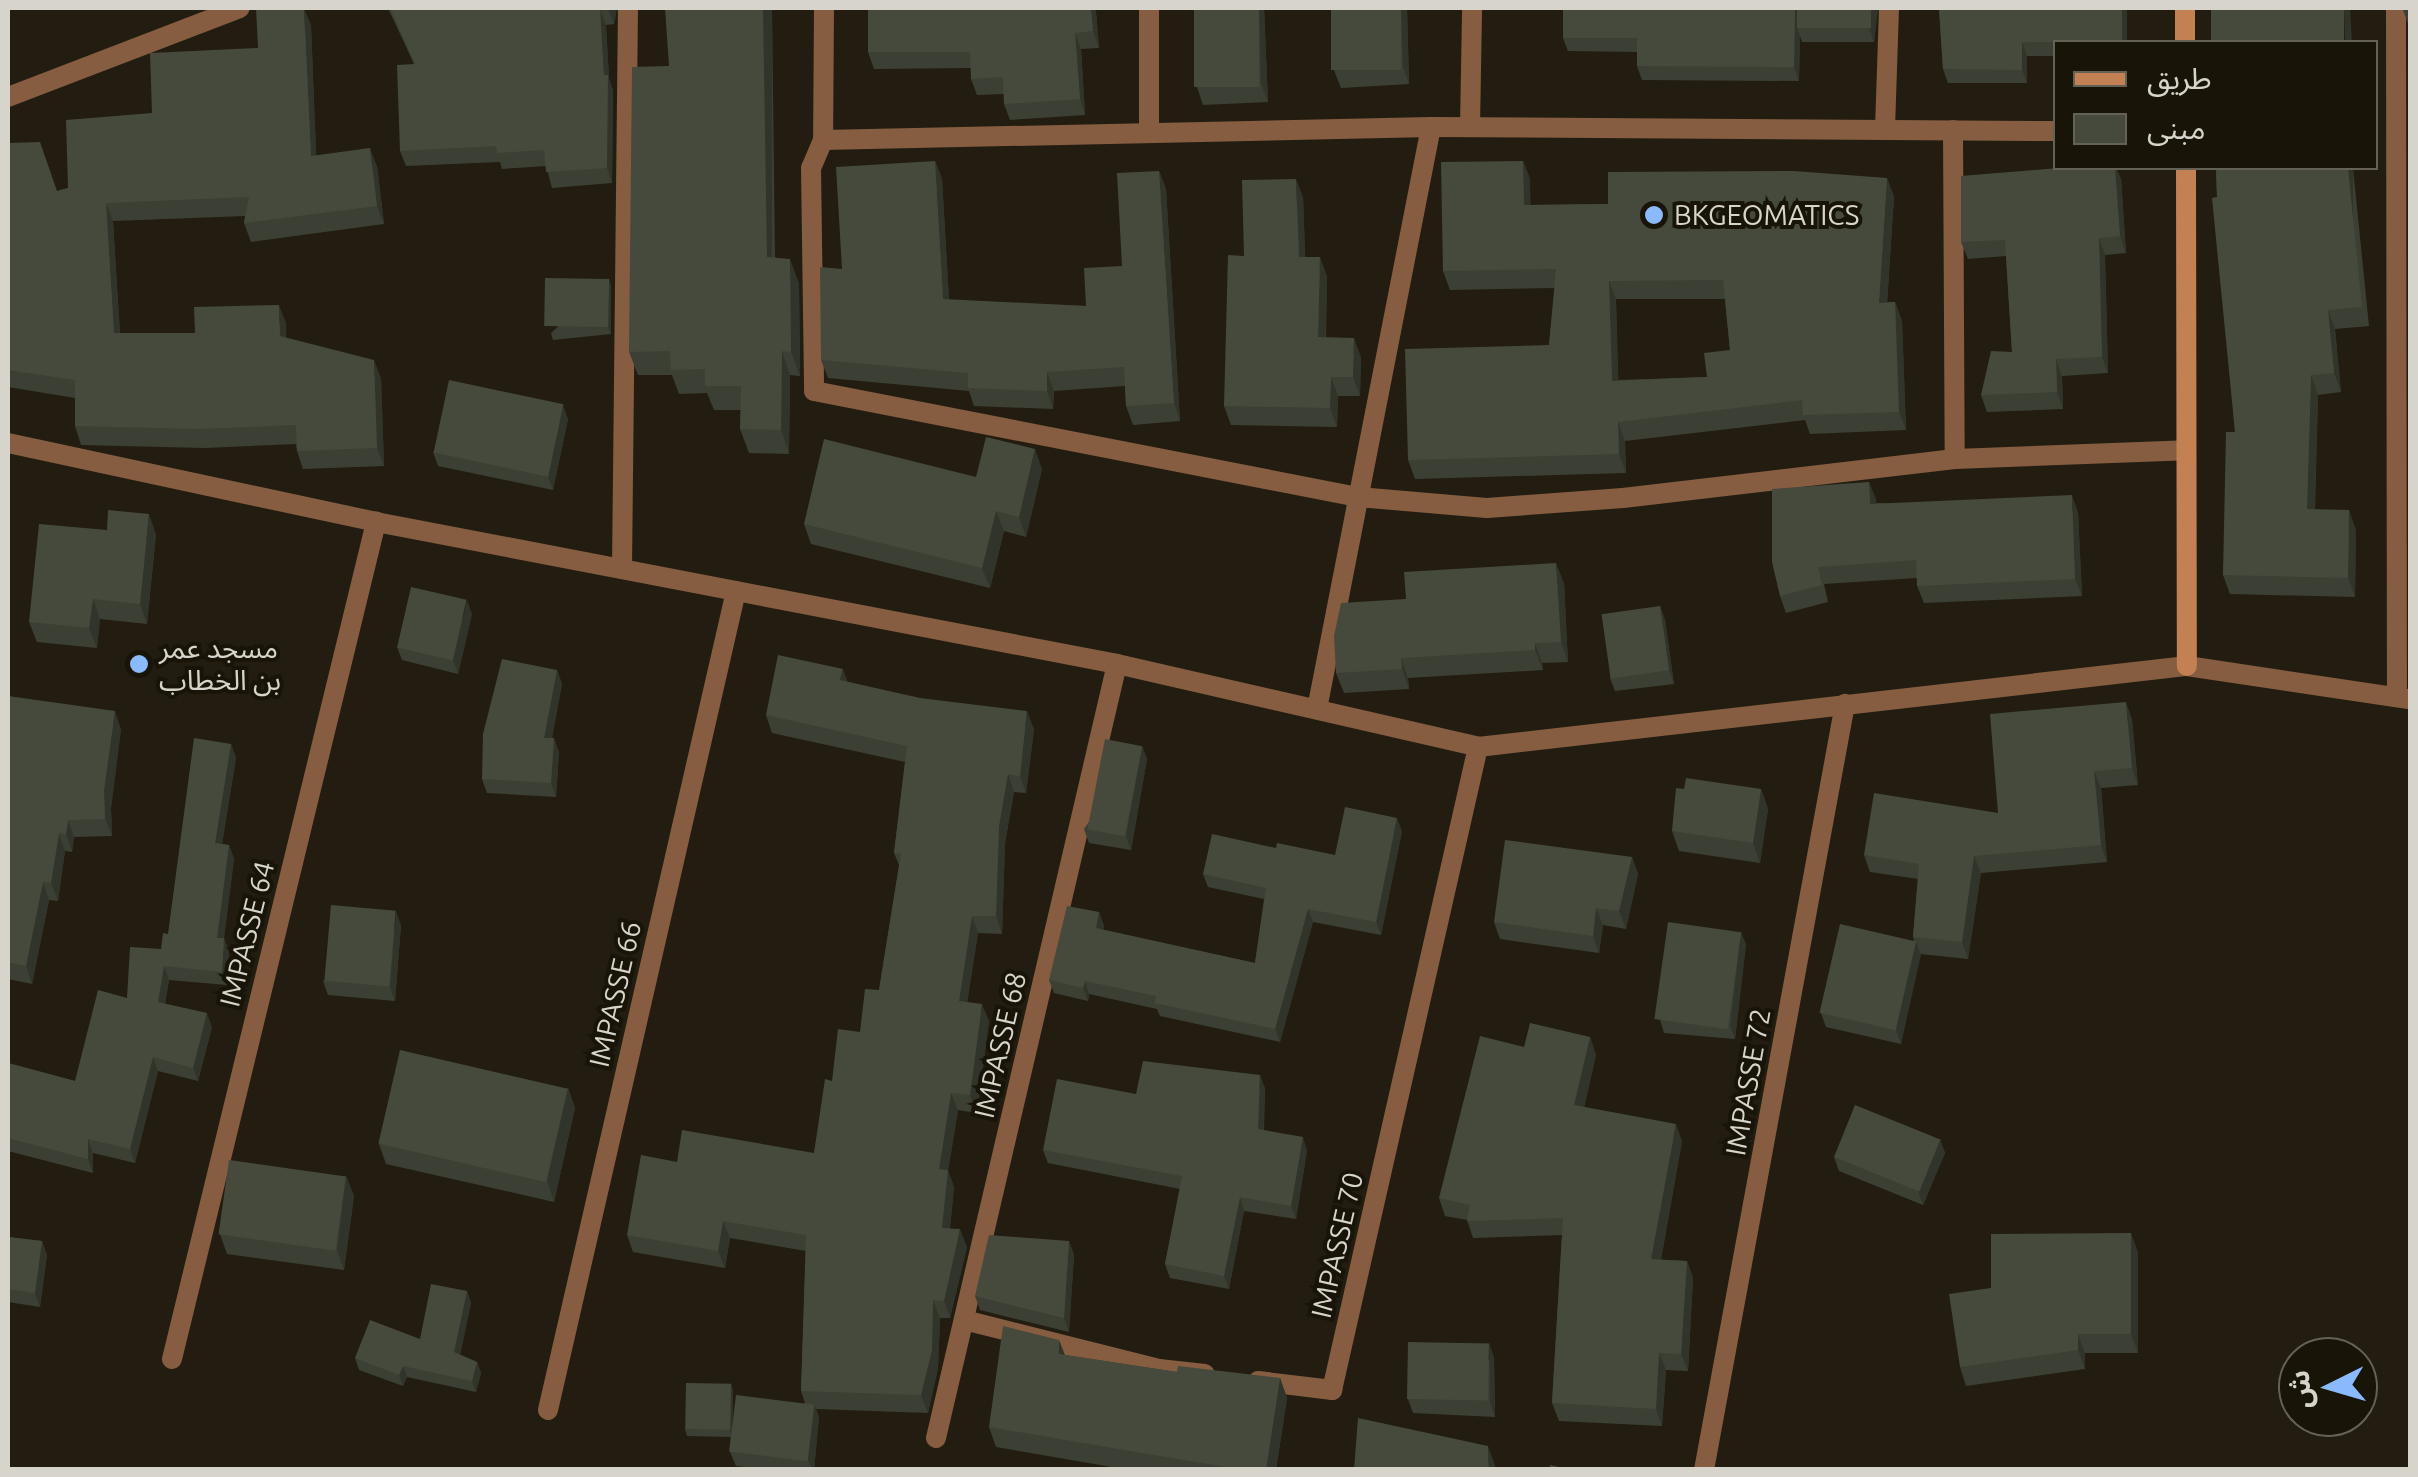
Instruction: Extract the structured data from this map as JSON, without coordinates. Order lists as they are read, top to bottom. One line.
{"streets":{"street":["IMPASSE 64","IMPASSE 66","IMPASSE 68","IMPASSE 72","IMPASSE 70"]},"crossings":[["IMPASSE 68","IMPASSE 70"]],"places":["BKGEOMATICS","مسجد عمر بن الخطاب"],"legend":["طريق","مبنى"],"north":"left"}
